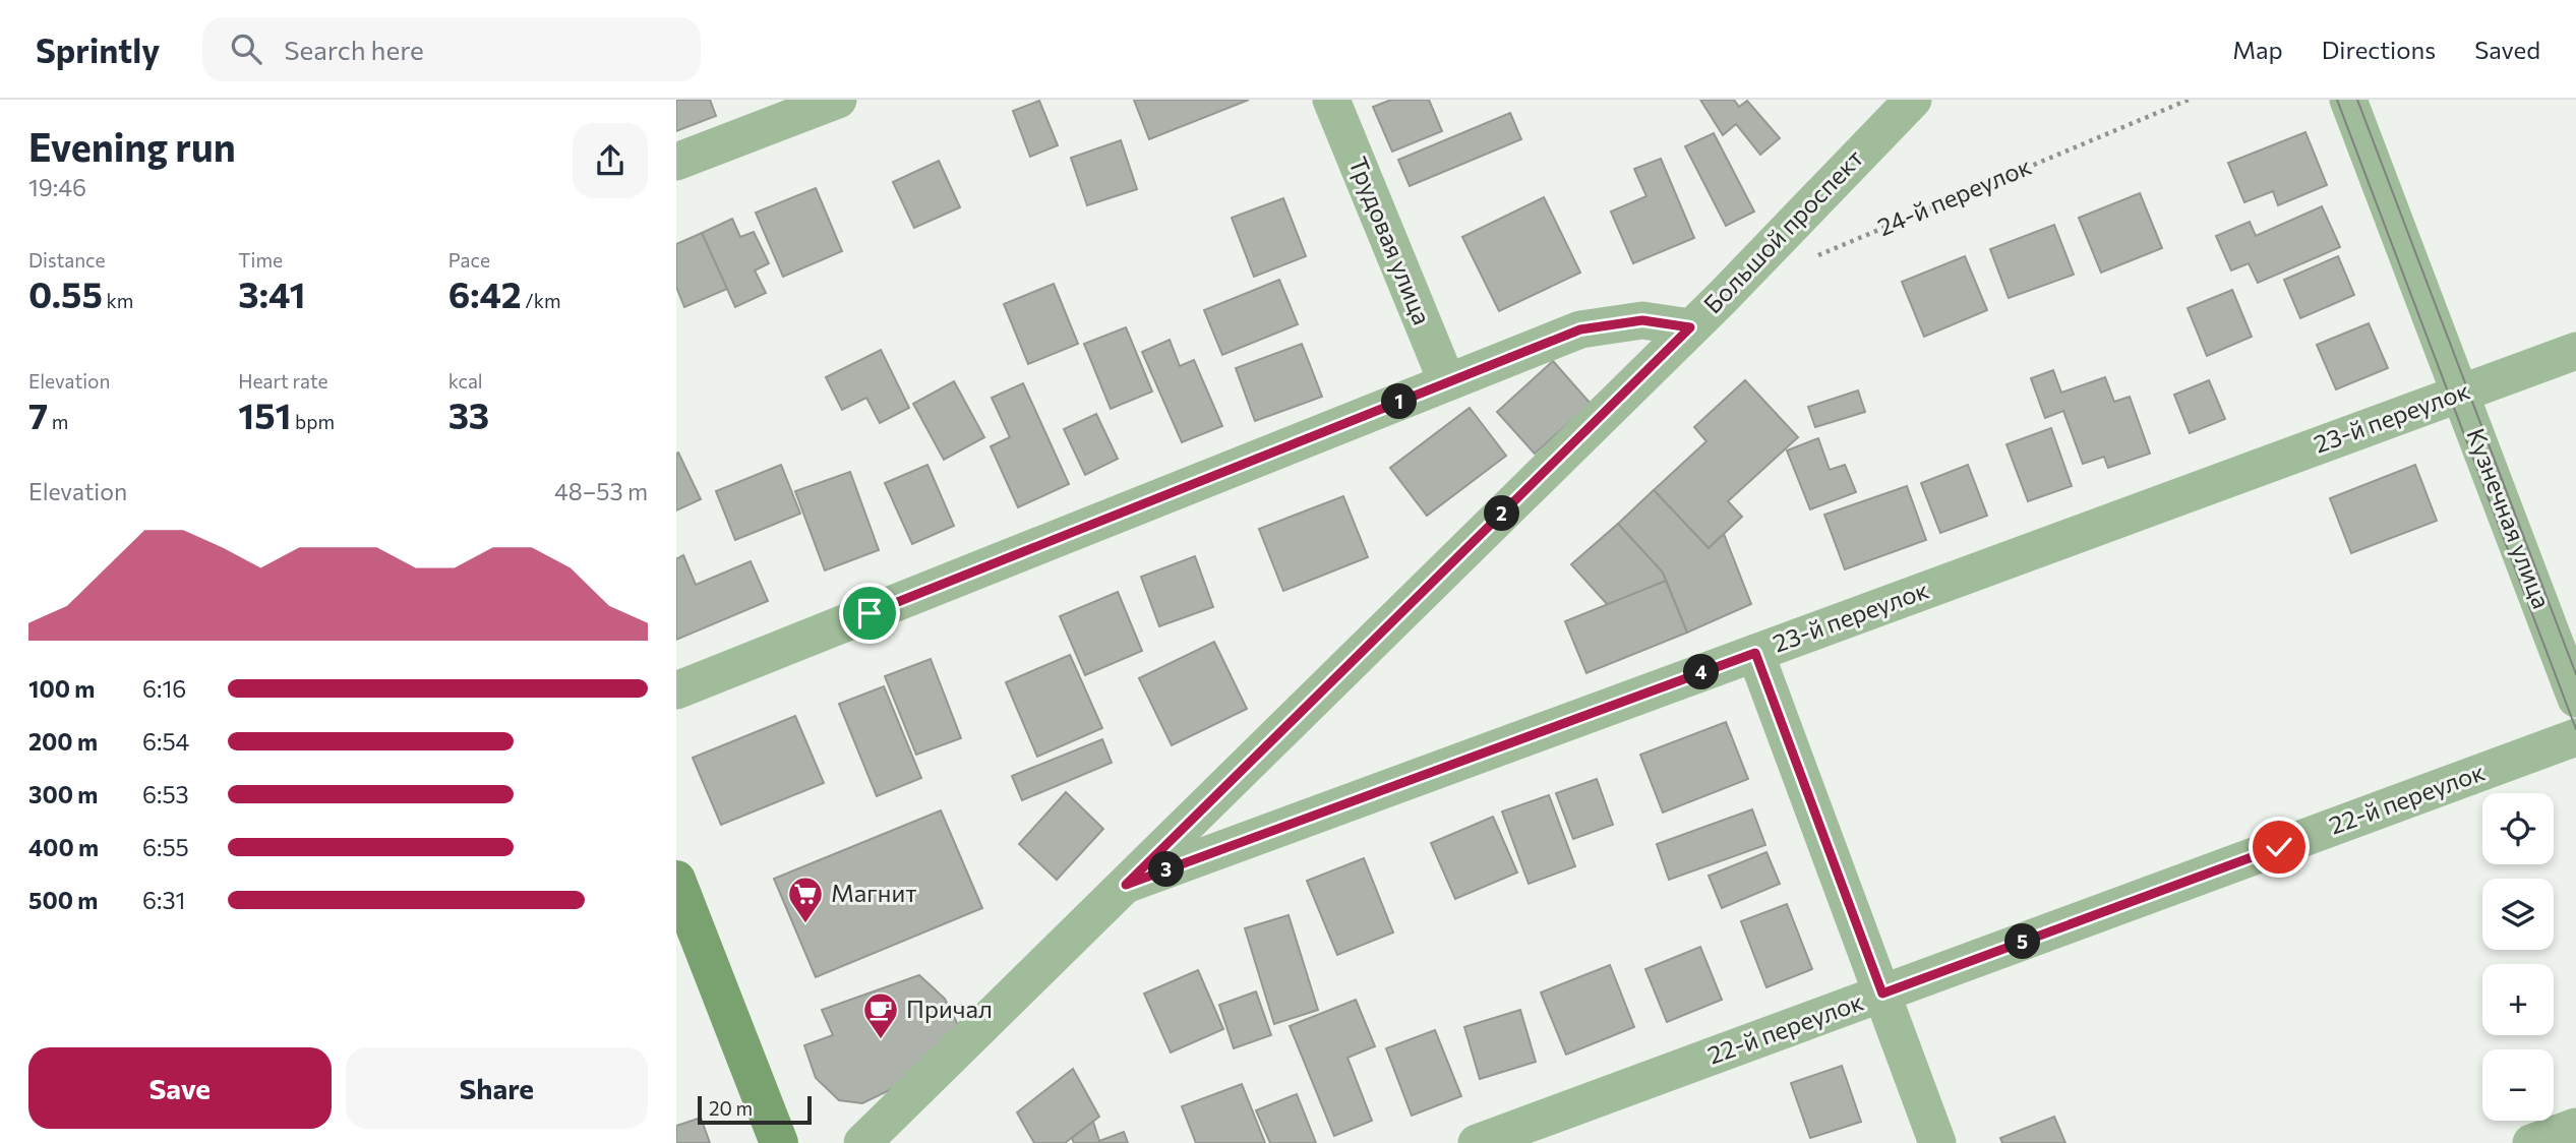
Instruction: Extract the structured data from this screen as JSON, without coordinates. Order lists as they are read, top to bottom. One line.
{"streets":{"street":["Большой проспект","Трудовая улица","23-й переулок","Кузнечная улица","22-й переулок"],"path":["24-й переулок"]},"crossings":[["Большой проспект","23-й переулок"],["23-й переулок","Кузнечная улица"]],"places":{"supermarket":["Магнит"],"cafe":["Причал"]},"scale_bar":"20 m","page":{"header":"Sprintly","search":"Search here","nav":["Map","Directions","Saved"],"heading":["Evening run","19:46"],"stats":[["Distance","0.55 km"],["Time","3:41"],["Pace","6:42 /km"],["Elevation","7 m"],["Heart rate","151 bpm"],["kcal","33"]],"pins":["1","2","4","3","5"],"chart":["Elevation","48–53 m"],"list":[{"name":"100 m","note":"6:16"},{"name":"200 m","note":"6:54"},{"name":"300 m","note":"6:53"},{"name":"400 m","note":"6:55"},{"name":"500 m","note":"6:31"}],"map_buttons":["+","−"],"buttons":["Save","Share"],"scale":"20 m"}}
